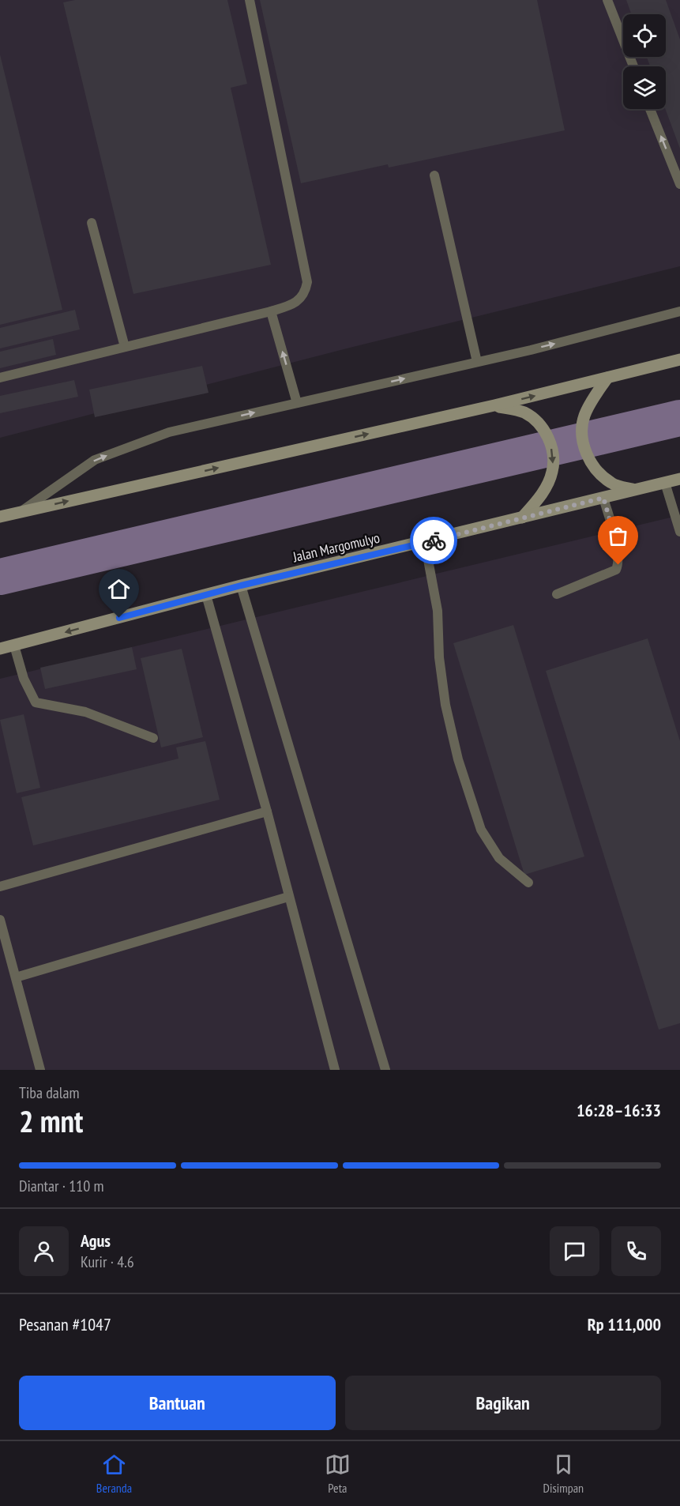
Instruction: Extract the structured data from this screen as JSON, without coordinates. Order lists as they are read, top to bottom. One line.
{"streets":{"main road":["Jalan Margomulyo"]},"page":{"heading":["2 mnt","Tiba dalam","16:28–16:33"],"panel":["Agus","Kurir · 4.6","Pesanan #1047","Rp 111,000"],"bar":"Diantar · 110 m","buttons":["Bantuan","Bagikan"],"tabs":["Beranda","Peta","Disimpan"]}}
